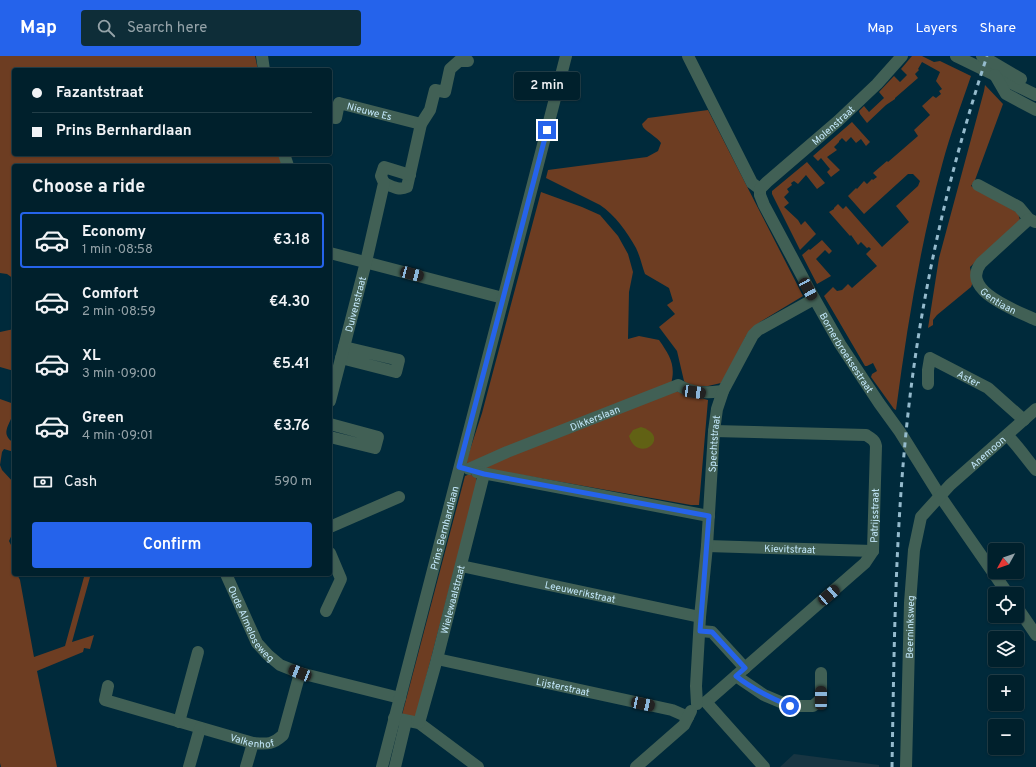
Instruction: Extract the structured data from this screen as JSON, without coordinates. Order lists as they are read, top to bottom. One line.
{"streets":{"street":["Nieuwe Es","Molenstraat","Gentiaan","Duivenstraat","Bornerbroeksestraat","Aster","Dikkerslaan","Spechtstraat","Anemoon","Patrijsstraat","Prins Bernhardlaan","Kievitstraat","Leeuwerikstraat","Wielewaalstraat","Oude Almeloseweg","Beerninksweg","Lijsterstraat","Valkenhof"]},"crossings":[["Molenstraat","Bornerbroeksestraat"],["Bornerbroeksestraat","Spechtstraat"],["Bornerbroeksestraat","Anemoon"],["Bornerbroeksestraat","Beerninksweg"],["Aster","Anemoon"],["Dikkerslaan","Spechtstraat"],["Dikkerslaan","Prins Bernhardlaan"],["Spechtstraat","Patrijsstraat"],["Spechtstraat","Kievitstraat"],["Spechtstraat","Leeuwerikstraat"],["Anemoon","Beerninksweg"],["Patrijsstraat","Kievitstraat"],["Patrijsstraat","Lijsterstraat"],["Prins Bernhardlaan","Oude Almeloseweg"],["Leeuwerikstraat","Wielewaalstraat"],["Wielewaalstraat","Lijsterstraat"],["Oude Almeloseweg","Valkenhof"]],"north":"bottom left","page":{"header":"Map","search":"Search here","nav":["Map","Layers","Share"],"banner":["Fazantstraat","Prins Bernhardlaan"],"bubble":"2 min","heading":"Choose a ride","list":[{"name":"Economy","note":"1 min · 08:58","value":"€3.18"},{"name":"Comfort","note":"2 min · 08:59","value":"€4.30"},{"name":"XL","note":"3 min · 09:00","value":"€5.41"},{"name":"Green","note":"4 min · 09:01","value":"€3.76"}],"pay":["Cash","590 m"],"buttons":"Confirm","map_buttons":["+","−"]}}
